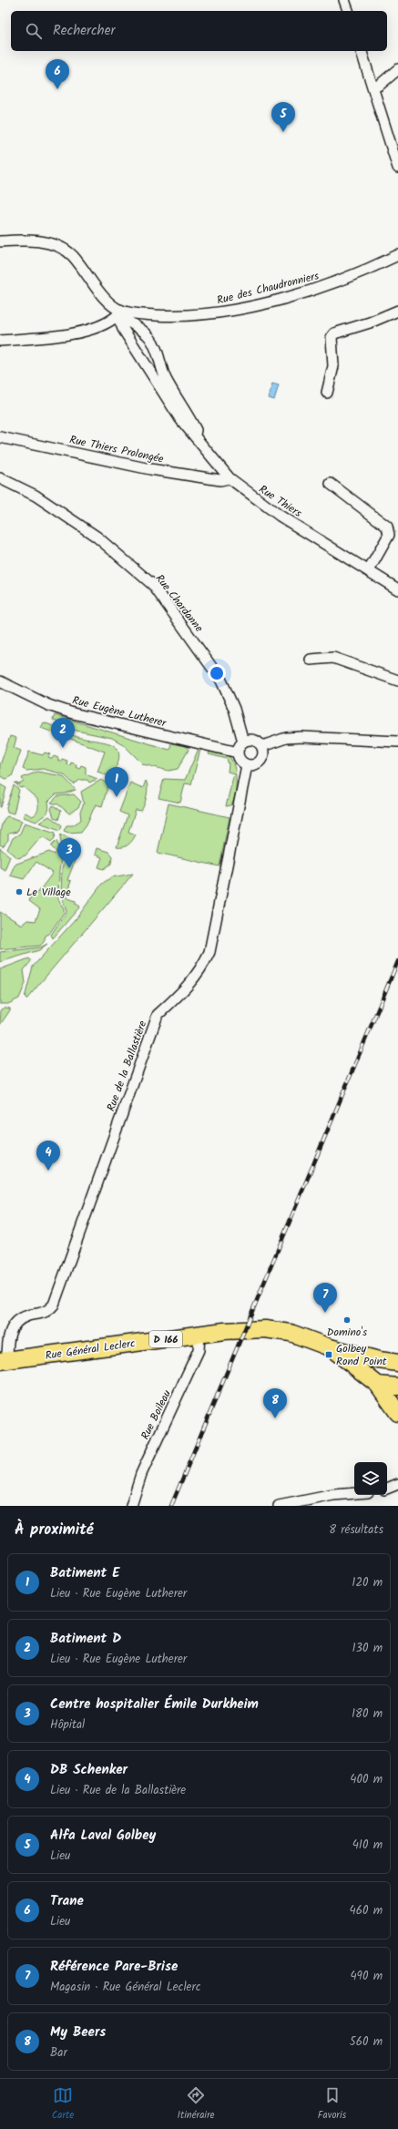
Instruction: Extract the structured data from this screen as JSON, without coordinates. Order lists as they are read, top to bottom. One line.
{"streets":{"main road":["D 166","Rue Général Leclerc"],"street":["Rue des Chaudronniers","Rue Thiers Prolongée","Rue Thiers","Rue Chardanne","Rue Eugène Lutherer","Rue de la Ballastière","Rue Boileau"]},"crossings":[["Rue des Chaudronniers","Rue Thiers"],["Rue Thiers Prolongée","Rue Thiers"],["Rue Chardanne","Rue Eugène Lutherer"],["Rue Chardanne","Rue de la Ballastière"],["Rue Eugène Lutherer","Rue de la Ballastière"],["Rue de la Ballastière","Rue Général Leclerc"],["Rue Général Leclerc","Rue Boileau"]],"places":{"other":["Le Village","Domino's"],"transit":["Golbey Rond Point"]},"page":{"search":"Rechercher","pins":["6","5","2","1","3","4","7","8"],"heading":["À proximité","8 résultats"],"list":[{"mark":"1","name":"Batiment E","note":"Lieu · Rue Eugène Lutherer","value":"120 m"},{"mark":"2","name":"Batiment D","note":"Lieu · Rue Eugène Lutherer","value":"130 m"},{"mark":"3","name":"Centre hospitalier Émile Durkheim","note":"Hôpital","value":"180 m"},{"mark":"4","name":"DB Schenker","note":"Lieu · Rue de la Ballastière","value":"400 m"},{"mark":"5","name":"Alfa Laval Golbey","note":"Lieu","value":"410 m"},{"mark":"6","name":"Trane","note":"Lieu","value":"460 m"},{"mark":"7","name":"Référence Pare-Brise","note":"Magasin · Rue Général Leclerc","value":"490 m"},{"mark":"8","name":"My Beers","note":"Bar","value":"560 m"}],"nav":["Carte","Itinéraire","Favoris"]}}
